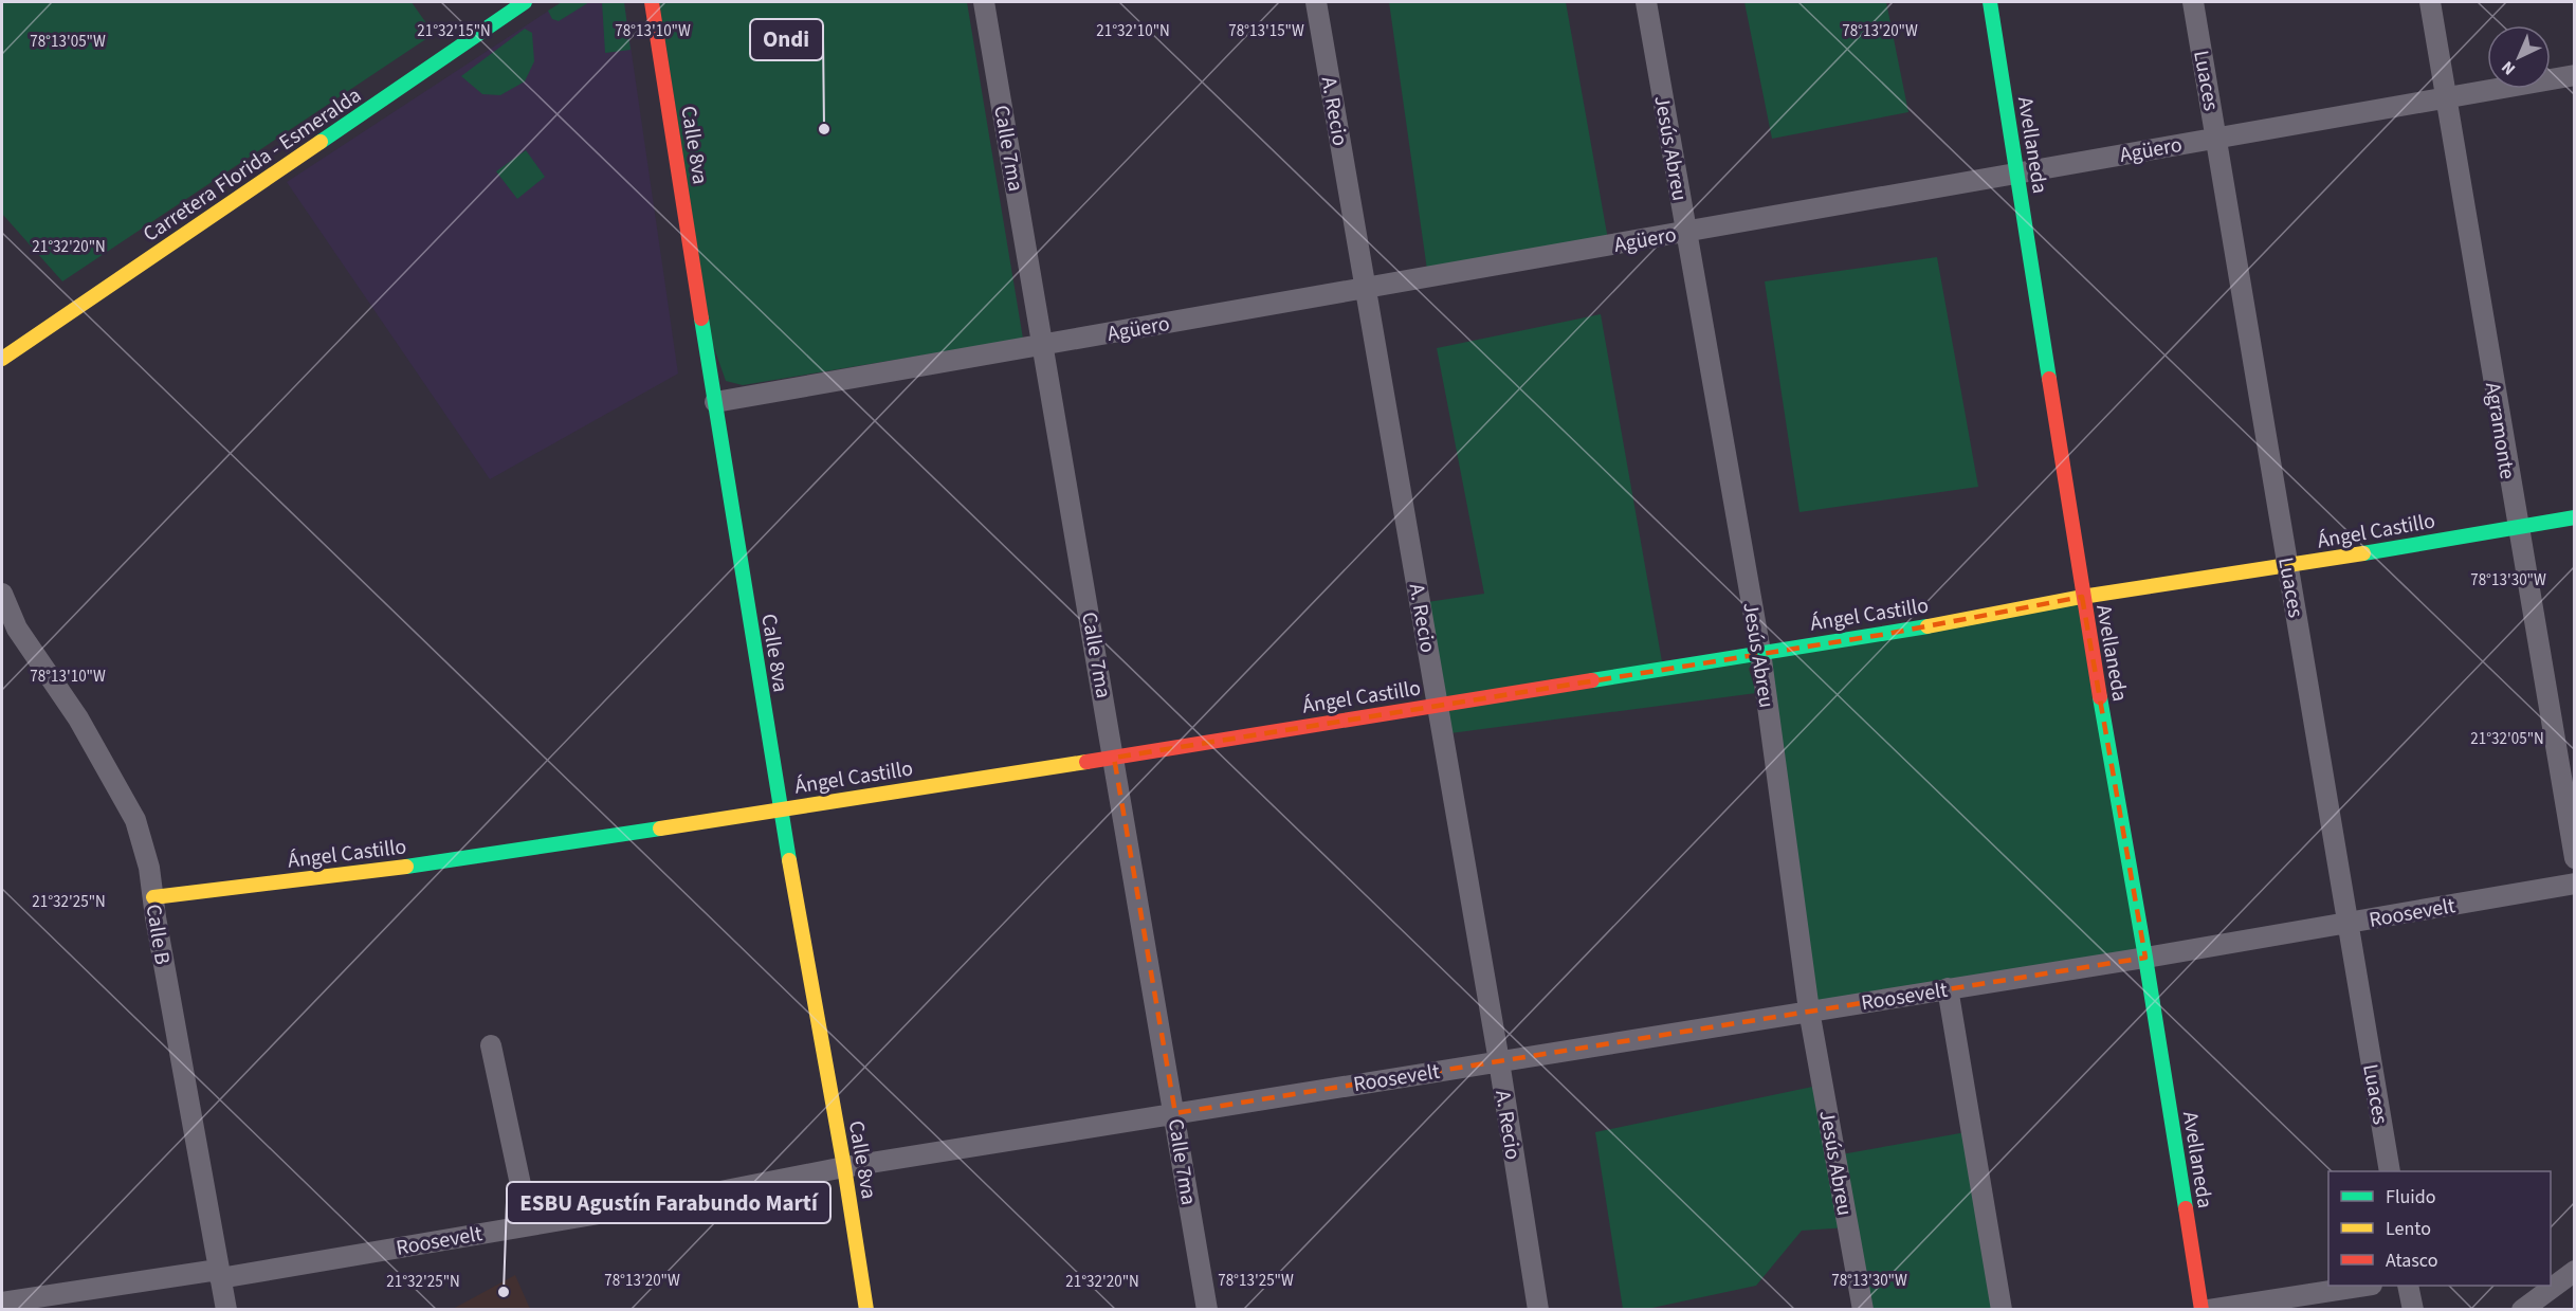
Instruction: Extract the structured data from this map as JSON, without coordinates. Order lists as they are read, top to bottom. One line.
{"streets":{"street":["Luaces","A. Recio","Calle 8va","Avellaneda","Calle 7ma","Jesús Abreu","Agüero","Carretera Florida - Esmeralda","Agramonte","Ángel Castillo","Roosevelt","Calle B"]},"crossings":[["Luaces","Agüero"],["Luaces","Ángel Castillo"],["Luaces","Roosevelt"],["A. Recio","Agüero"],["A. Recio","Ángel Castillo"],["A. Recio","Roosevelt"],["Calle 8va","Agüero"],["Calle 8va","Ángel Castillo"],["Calle 8va","Roosevelt"],["Avellaneda","Agüero"],["Avellaneda","Ángel Castillo"],["Avellaneda","Roosevelt"],["Calle 7ma","Agüero"],["Calle 7ma","Ángel Castillo"],["Calle 7ma","Roosevelt"],["Jesús Abreu","Agüero"],["Jesús Abreu","Ángel Castillo"],["Jesús Abreu","Roosevelt"],["Agüero","Agramonte"],["Agramonte","Ángel Castillo"],["Ángel Castillo","Calle B"],["Roosevelt","Calle B"]],"places":["Ondi","ESBU Agustín Farabundo Martí"],"legend":["Fluido","Lento","Atasco"],"north":"bottom left","coordinates":["21°32'15\"N","21°32'10\"N","78°13'10\"W","78°13'15\"W","78°13'20\"W","78°13'05\"W","21°32'20\"N","78°13'30\"W","21°32'05\"N","21°32'25\"N","78°13'25\"W"]}
